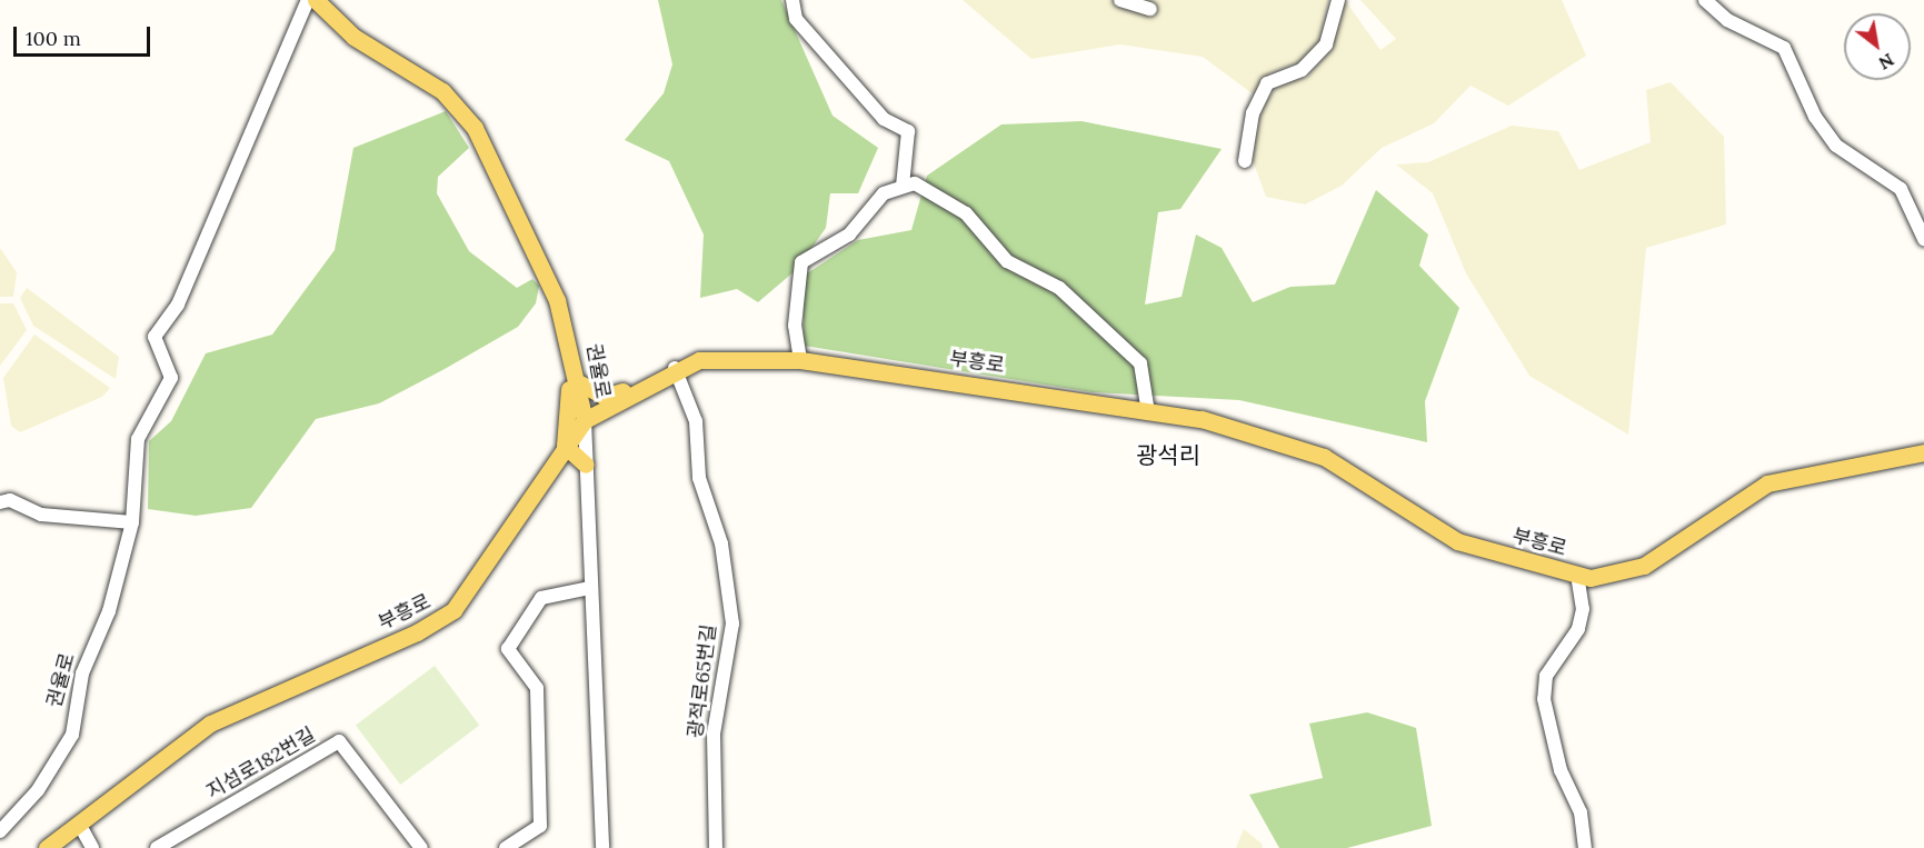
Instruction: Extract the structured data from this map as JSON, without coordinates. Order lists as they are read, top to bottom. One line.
{"streets":{"main road":["부흥로","권율로"],"street":["광적로65번길","지섬로182번길"]},"crossings":[["부흥로","권율로"],["부흥로","광적로65번길"]],"districts":["광석리"],"scale_bar":"100 m","north":"bottom right"}
